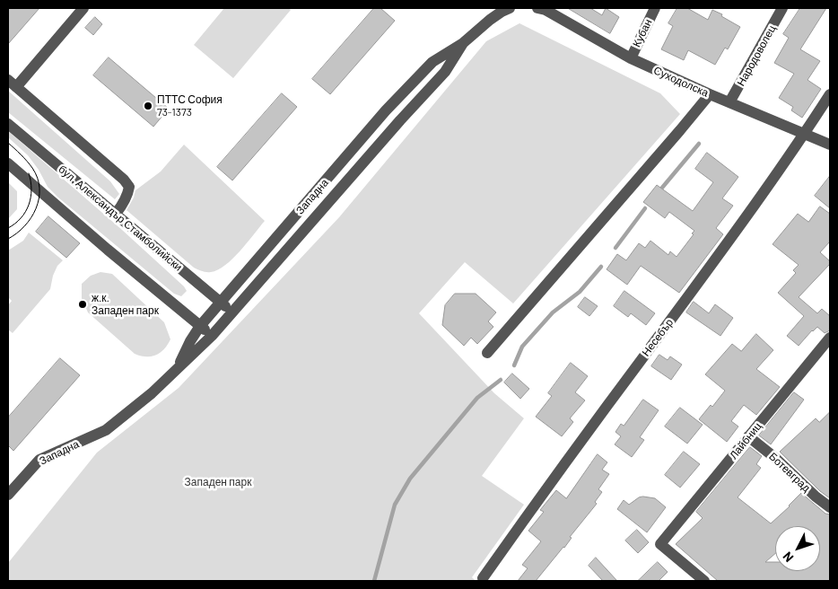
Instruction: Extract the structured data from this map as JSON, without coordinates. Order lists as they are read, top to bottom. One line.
{"streets":{"street":["Кубан","Народоволец","Суходолска","Западна","бул. Александър Стамболийски","Несебър","Лайбниц","Ботевград"]},"crossings":[["Кубан","Суходолска"],["Народоволец","Суходолска"],["Суходолска","Несебър"],["Западна","бул. Александър Стамболийски"],["Лайбниц","Ботевград"]],"parks":["Западен парк"],"places":["ПТТС София 73-1373","ж.к. Западен парк"],"north":"bottom left"}
